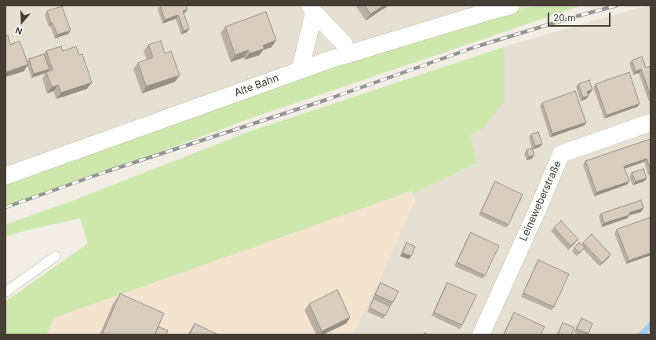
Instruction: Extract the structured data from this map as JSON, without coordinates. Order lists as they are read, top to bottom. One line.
{"streets":{"street":["Alte Bahn","Leineweberstraße"]},"scale_bar":"20 m","north":"bottom"}
